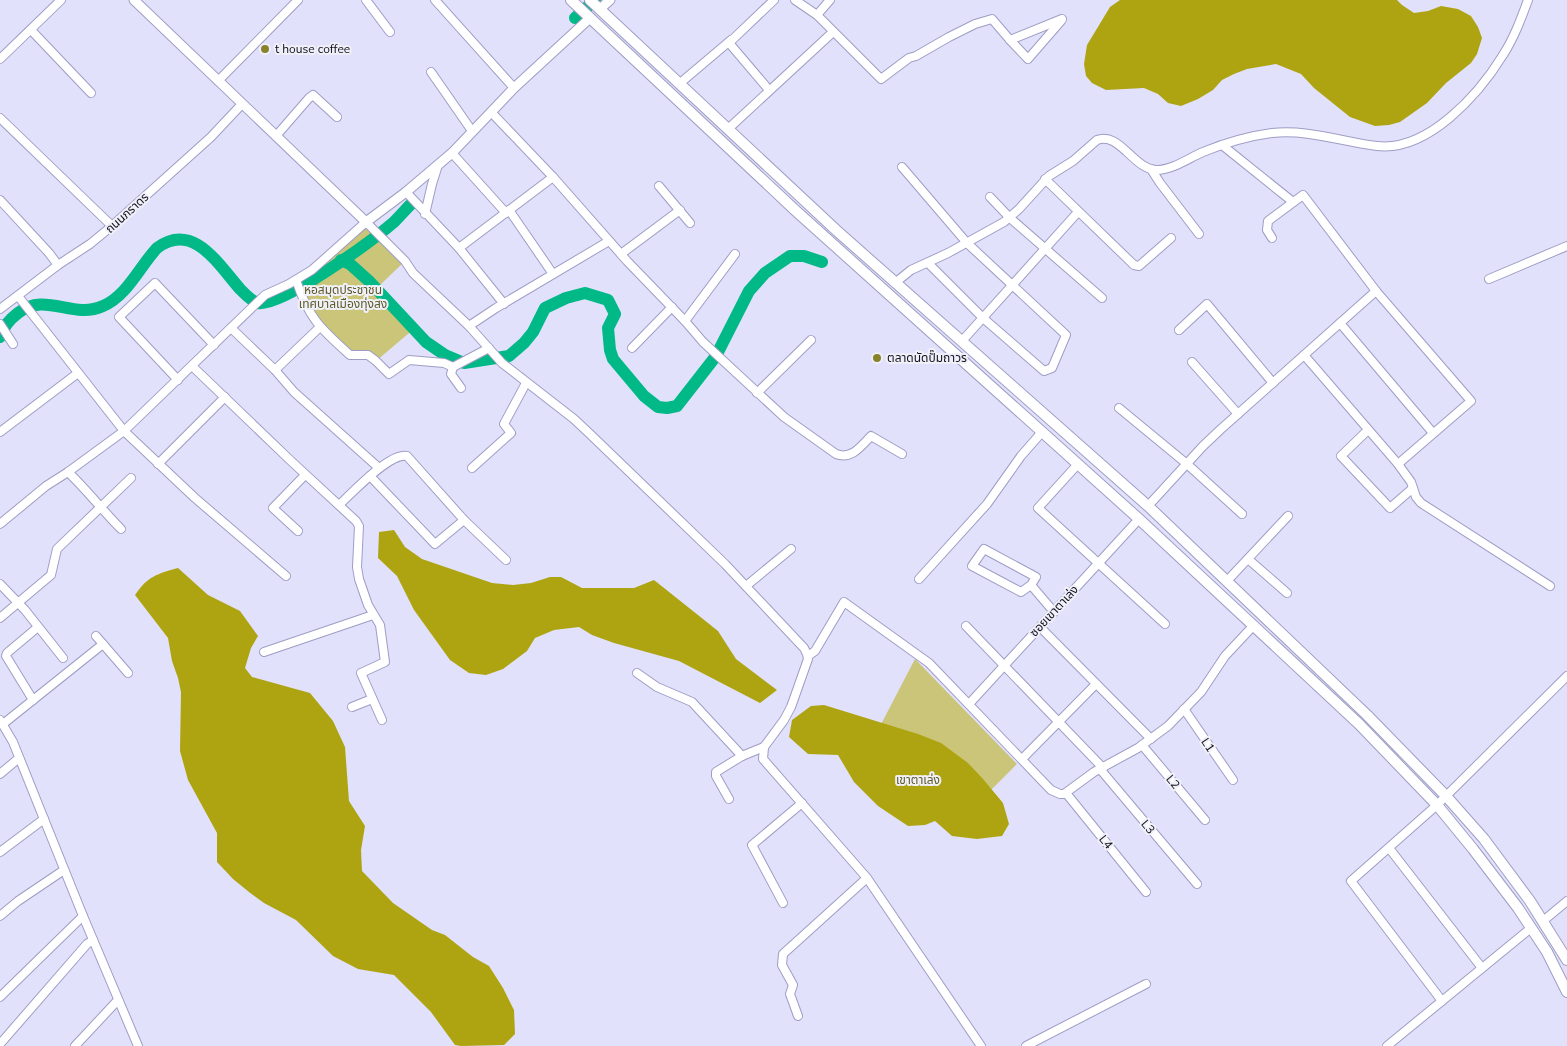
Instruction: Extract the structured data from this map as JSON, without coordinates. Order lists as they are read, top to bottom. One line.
{"streets":{"street":["ถนนภราดร","ซอยเขาตาเล่ง","L1","L2","L3","L4"]},"crossings":[["ซอยเขาตาเล่ง","L3"]],"parks":["หอสมุดประชาชน เทศบาลเมืองทุ่งสง","เขาตาเล่ง"],"places":["t house coffee","ตลาดนัดปั๊มถาวร"]}
